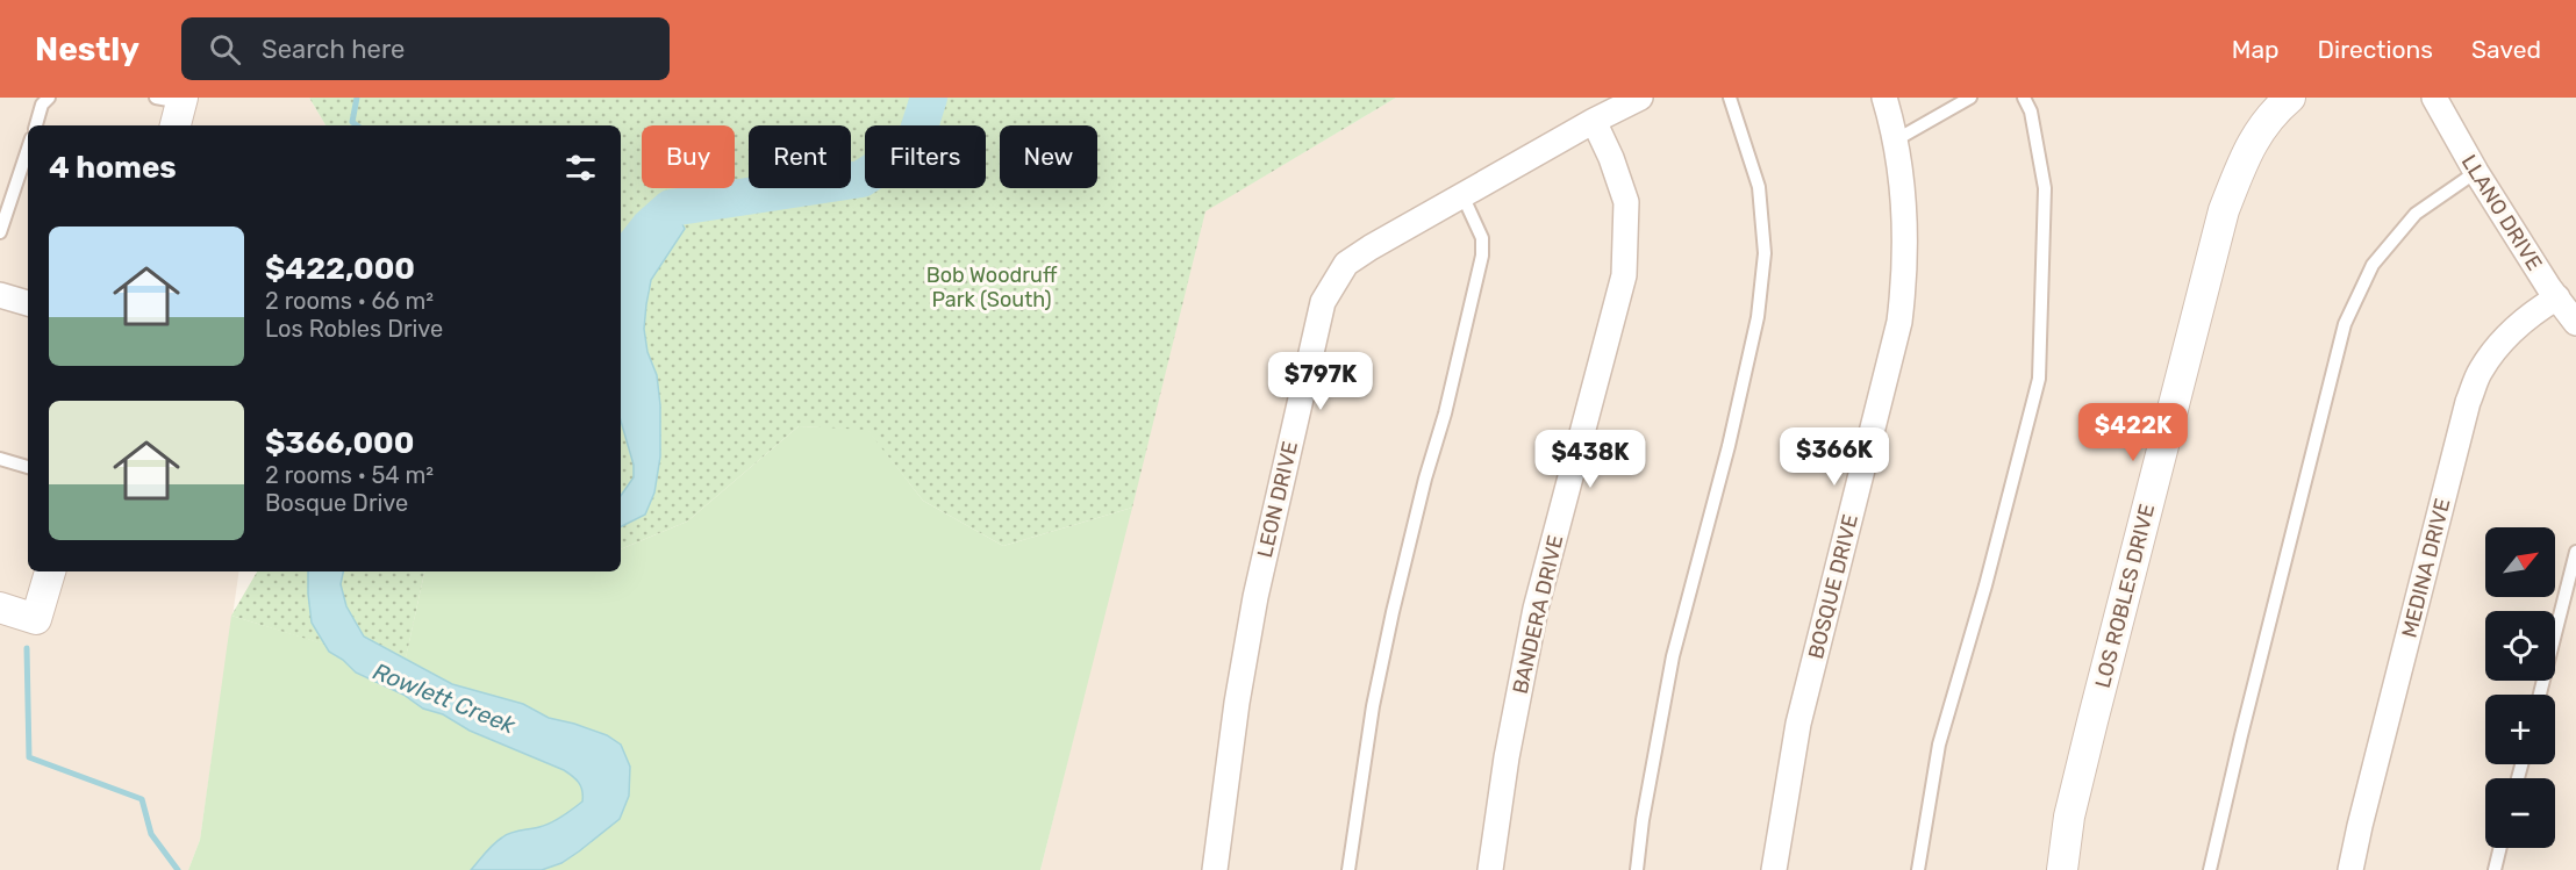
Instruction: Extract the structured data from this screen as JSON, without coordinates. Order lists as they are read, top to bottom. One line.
{"streets":{"street":["LLANO DRIVE","LEON DRIVE","MEDINA DRIVE","BOSQUE DRIVE","LOS ROBLES DRIVE","BANDERA DRIVE"]},"crossings":[["LLANO DRIVE","MEDINA DRIVE"],["LEON DRIVE","BANDERA DRIVE"]],"water":["Rowlett Creek"],"parks":["Bob Woodruff Park (South)"],"north":"top right","page":{"header":"Nestly","search":"Search here","nav":["Map","Directions","Saved"],"chip":["Buy","Rent","Filters","New"],"heading":"4 homes","list":[{"name":"$422,000","note":"2 rooms · 66 m² · Los Robles Drive"},{"name":"$366,000","note":"2 rooms · 54 m² · Bosque Drive"}],"price":["$797K","$422K","$366K","$438K"],"map_buttons":["+","−"]}}
